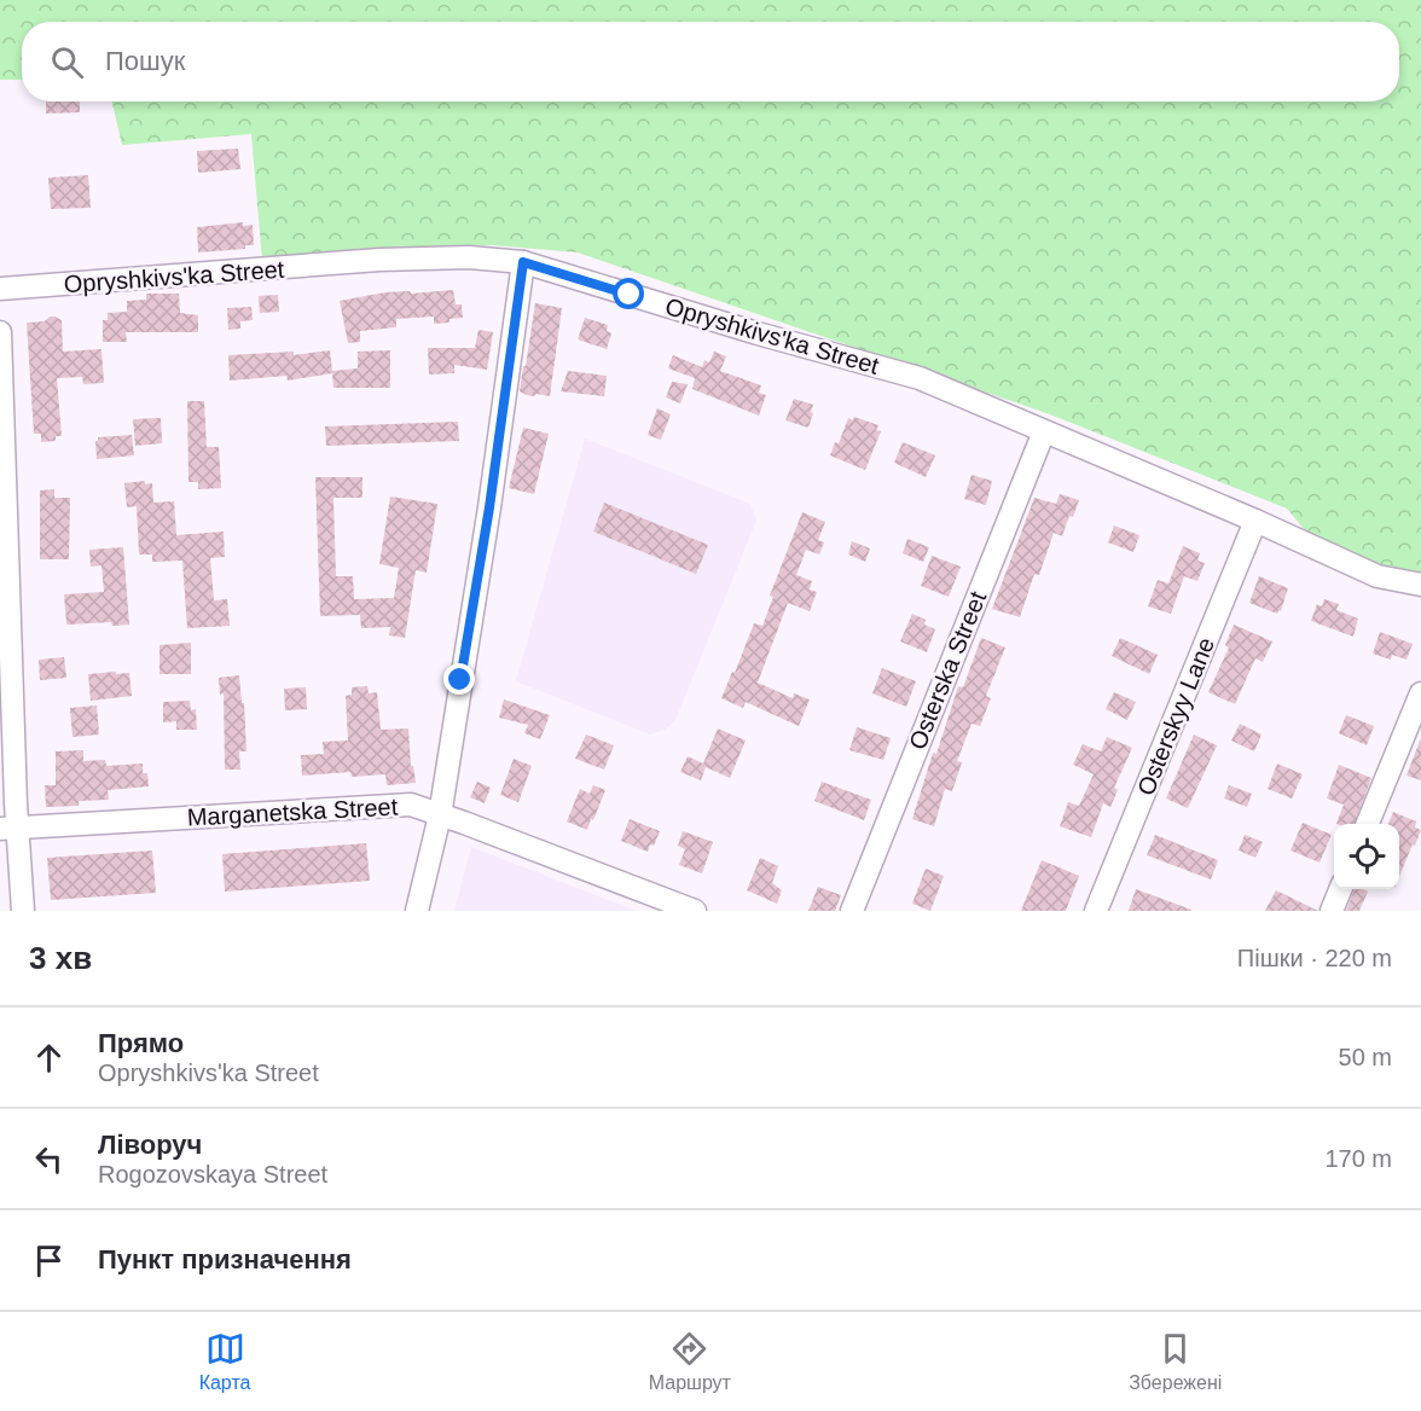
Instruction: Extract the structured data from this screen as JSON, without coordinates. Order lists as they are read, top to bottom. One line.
{"streets":{"street":["Opryshkivsʹka Street","Osterska Street","Osterskyy Lane","Marganetska Street"]},"crossings":[["Opryshkivsʹka Street","Osterska Street"],["Opryshkivsʹka Street","Osterskyy Lane"]],"page":{"search":"Пошук","heading":["3 хв","Пішки · 220 m"],"list":[["Прямо","Opryshkivsʹka Street","50 m"],["Ліворуч","Rogozovskaya Street","170 m"],"Пункт призначення"],"nav":["Карта","Маршрут","Збережені"]}}
